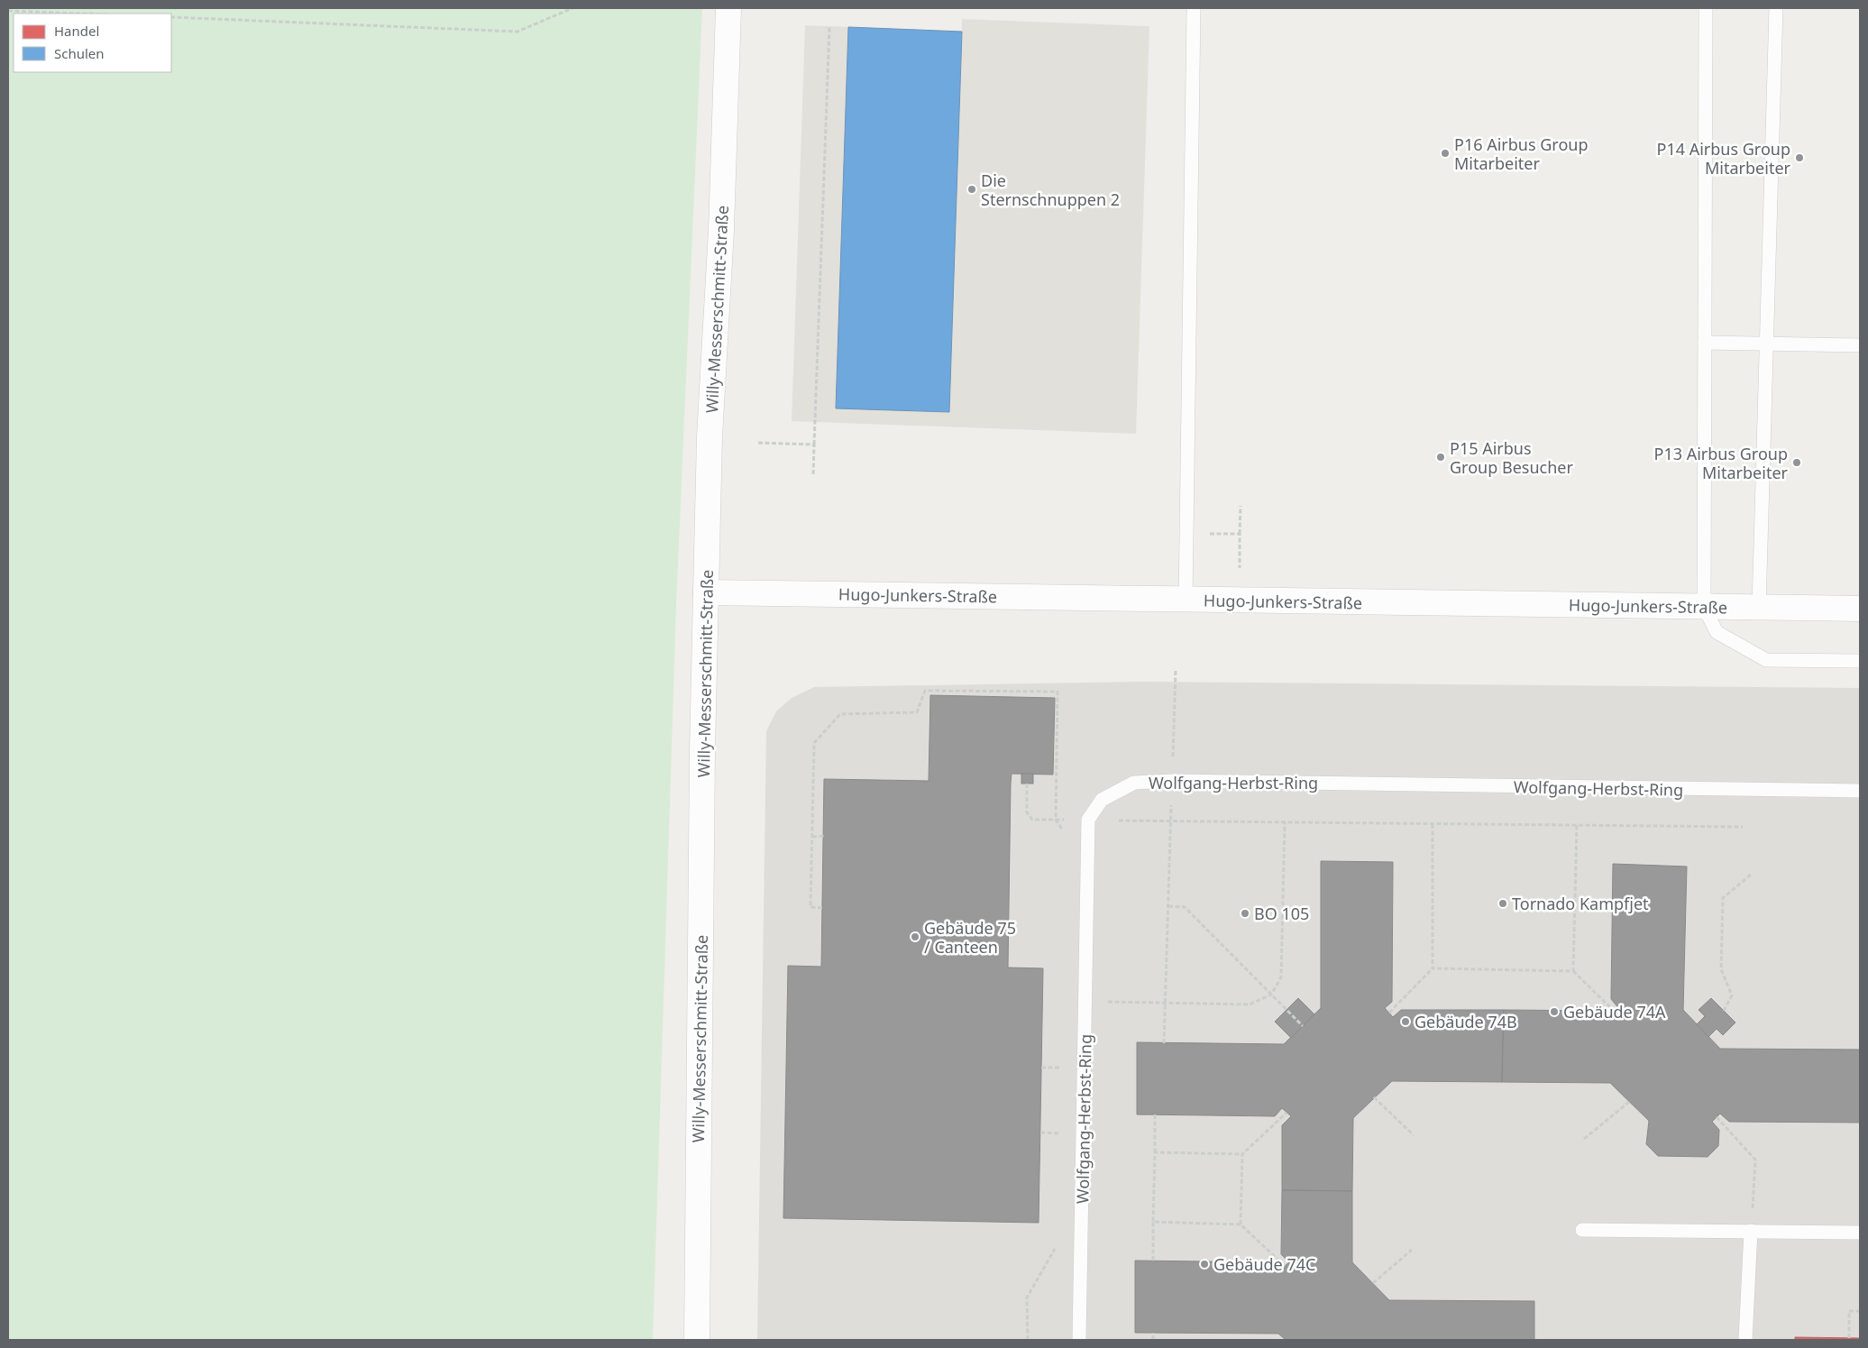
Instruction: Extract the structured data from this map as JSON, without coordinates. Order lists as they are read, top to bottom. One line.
{"streets":{"street":["Willy-Messerschmitt-Straße","Hugo-Junkers-Straße"],"lane":["Wolfgang-Herbst-Ring"]},"crossings":[["Willy-Messerschmitt-Straße","Hugo-Junkers-Straße"]],"places":["P16 Airbus Group Mitarbeiter","P14 Airbus Group Mitarbeiter","Die Sternschnuppen 2","P15 Airbus Group Besucher","P13 Airbus Group Mitarbeiter","Tornado Kampfjet","BO 105","Gebäude 75 / Canteen","Gebäude 74A","Gebäude 74B","Gebäude 74C"],"legend":["Handel","Schulen"]}
